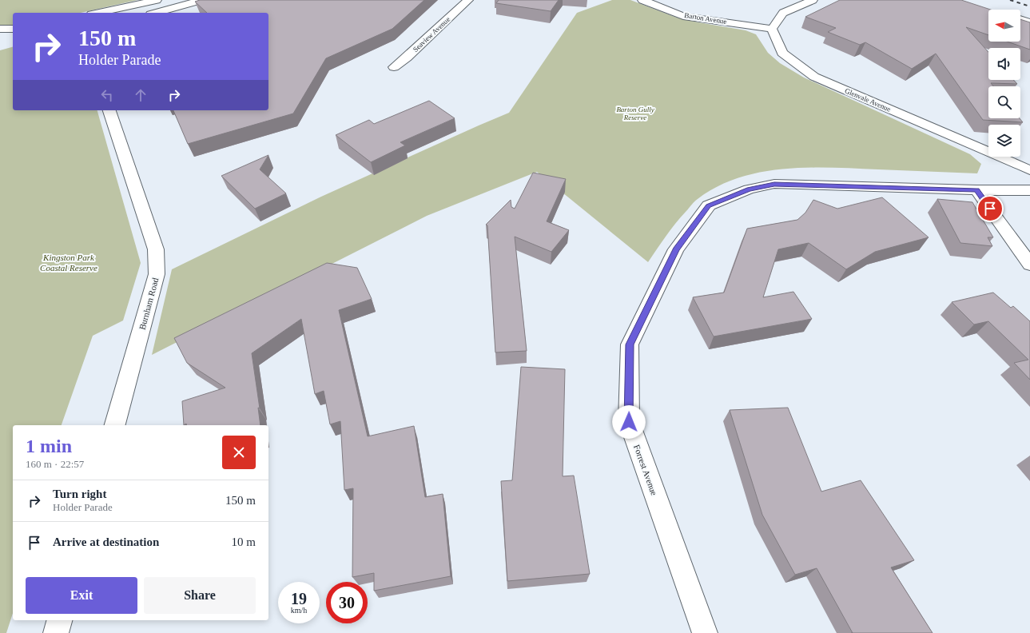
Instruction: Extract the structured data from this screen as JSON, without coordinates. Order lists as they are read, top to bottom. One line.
{"streets":{"street":["Barton Avenue","Seaview Avenue","Glenvale Avenue","Burnham Road","Forrest Avenue"]},"crossings":[["Barton Avenue","Glenvale Avenue"]],"parks":["Barton Gully Reserve","Kingston Park Coastal Reserve"],"north":"left","page":{"turn":["150 m","Holder Parade"],"heading":["1 min","160 m · 22:57"],"list":[{"name":"Turn right","note":"Holder Parade","value":"150 m"},{"name":"Arrive at destination","value":"10 m"}],"buttons":["Exit","Share"],"speed":"19 km/h","limit":"30"}}
